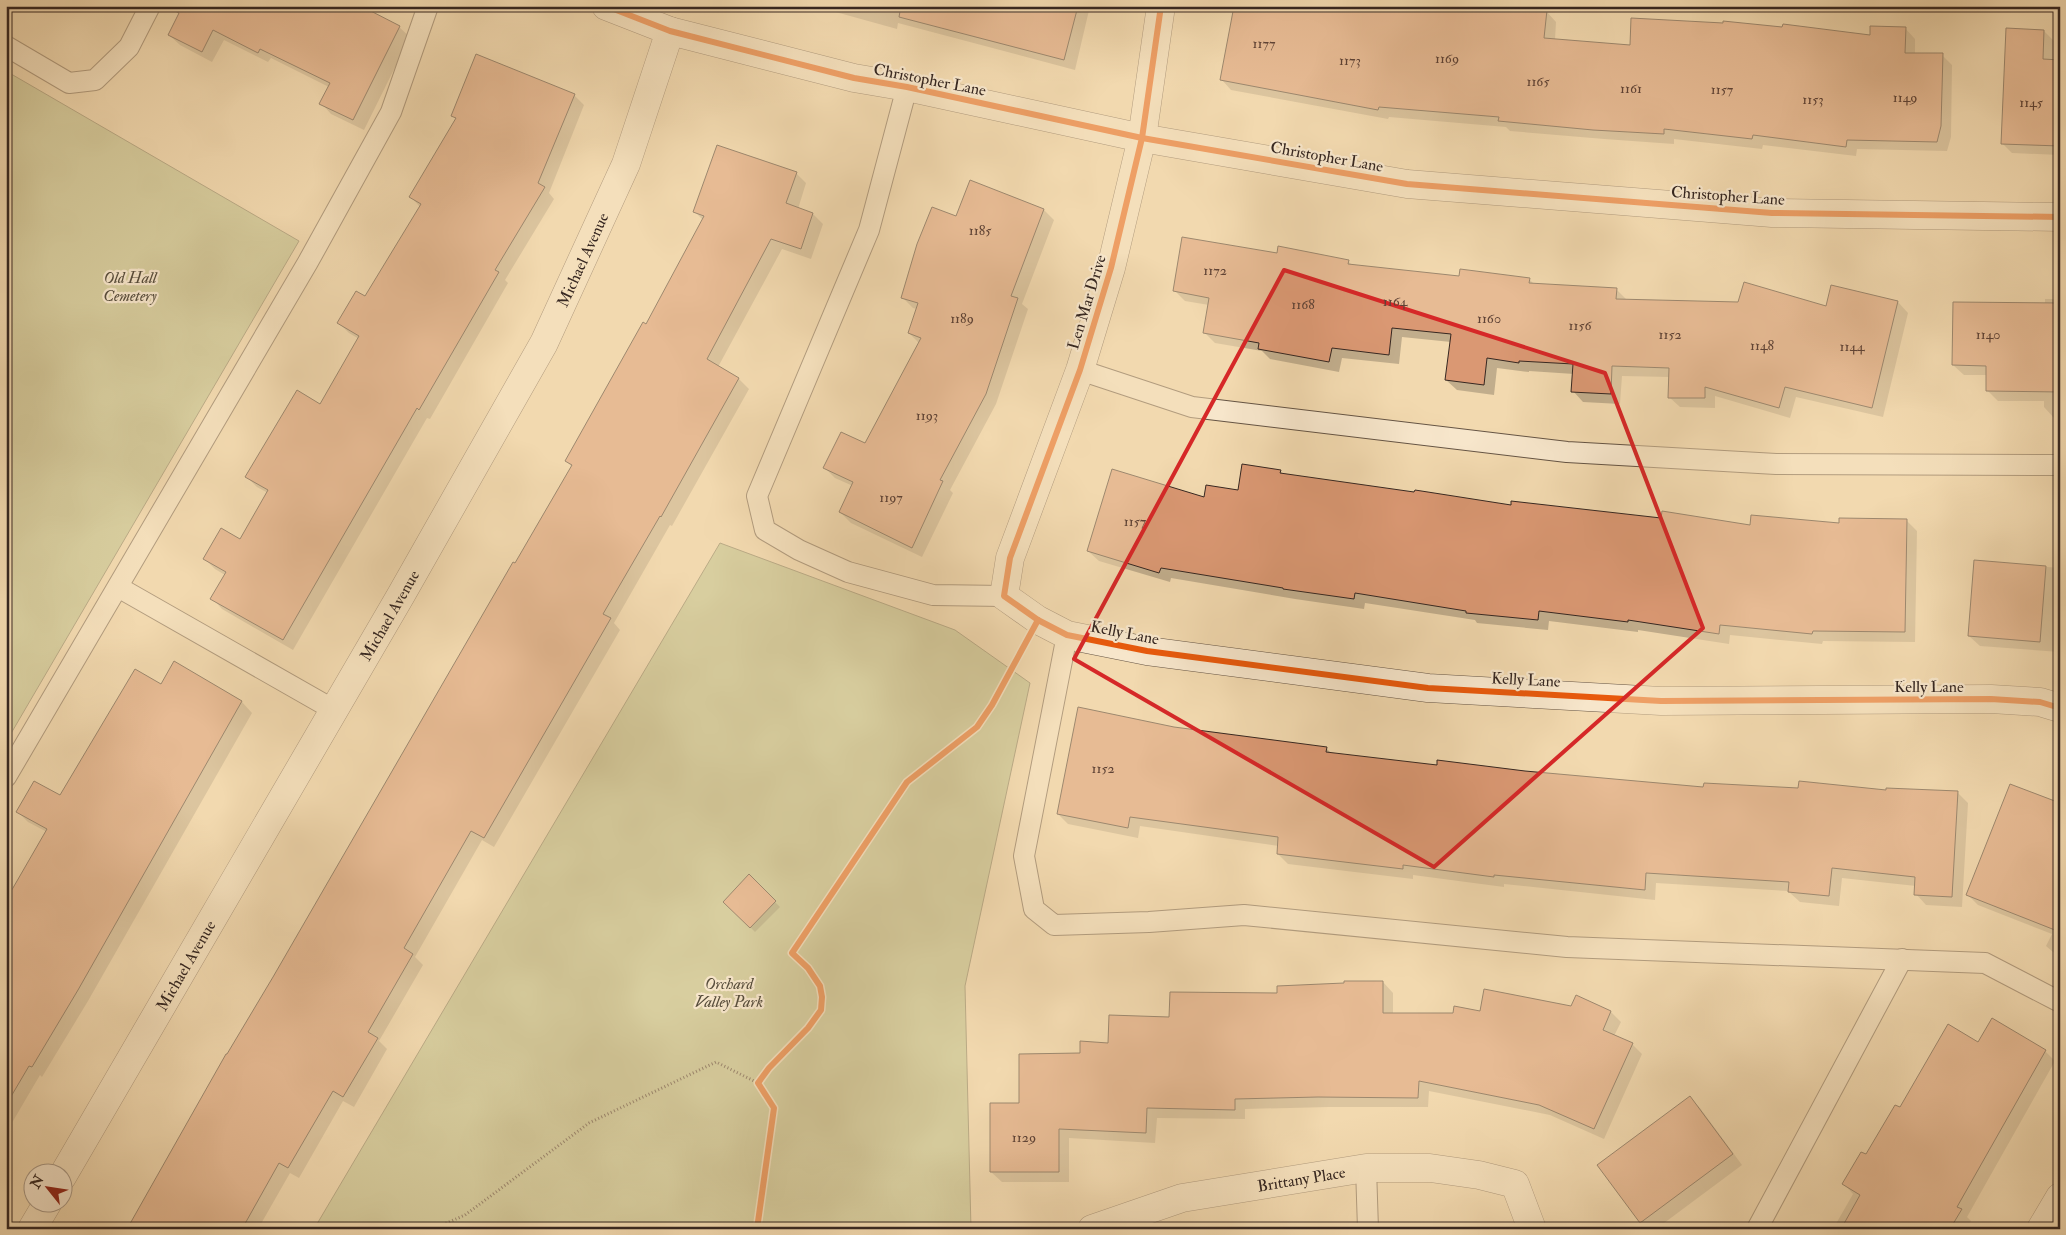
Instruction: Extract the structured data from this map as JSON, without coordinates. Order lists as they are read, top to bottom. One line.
{"streets":{"street":["Christopher Lane","Michael Avenue","Len Mar Drive","Kelly Lane","Brittany Place"]},"crossings":[["Christopher Lane","Michael Avenue"],["Christopher Lane","Len Mar Drive"],["Len Mar Drive","Kelly Lane"]],"parks":["Old Hall Cemetery","Orchard Valley Park"],"house_numbers":["1177","1169","1173","1165","1161","1157","1149","1153","1145","1185","1172","1164","1168","1189","1160","1156","1152","1140","1148","1144","1193","1197","1157","1152","1129"],"north":"top left"}
